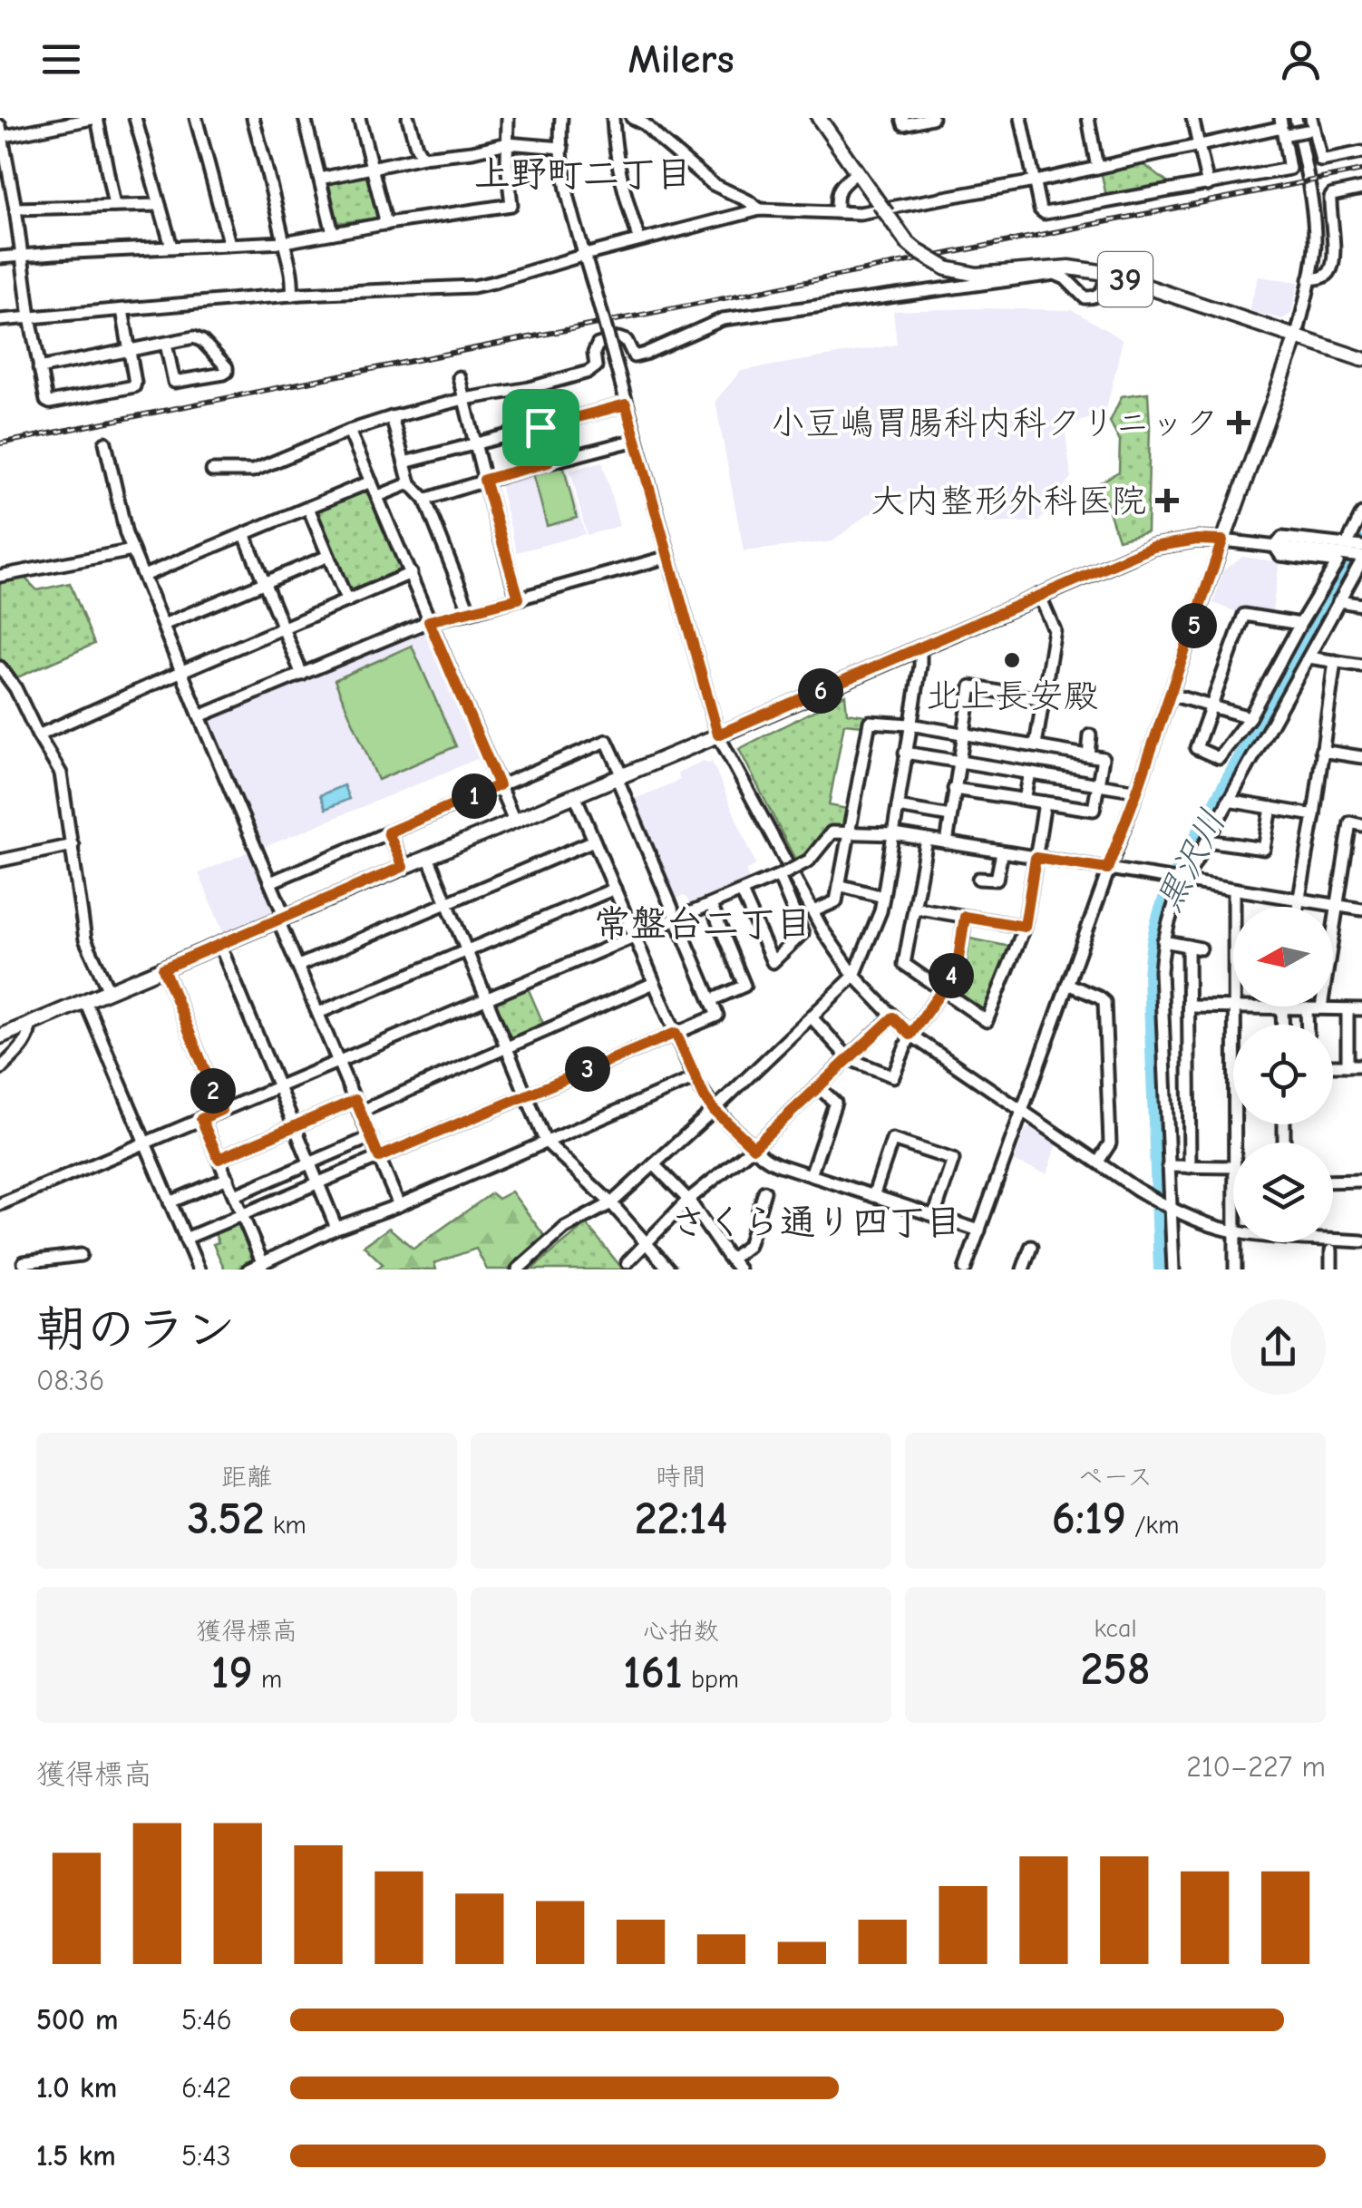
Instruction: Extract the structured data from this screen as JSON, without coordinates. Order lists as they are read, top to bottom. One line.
{"streets":{"main road":["39"]},"districts":["上野町二丁目","常盤台二丁目","さくら通り四丁目"],"water":["黒沢川"],"places":{"health":["小豆嶋胃腸科内科クリニック","大内整形外科医院"],"other":["北上長安殿"]},"north":"left","page":{"header":"Milers","pins":["5","6","1","4","3","2"],"heading":["朝のラン","08:36"],"stats":[["距離","3.52 km"],["時間","22:14"],["ペース","6:19 /km"],["獲得標高","19 m"],["心拍数","161 bpm"],["kcal","258"]],"chart":["獲得標高","210–227 m"],"list":[{"name":"500 m","note":"5:46"},{"name":"1.0 km","note":"6:42"},{"name":"1.5 km","note":"5:43"}]}}
